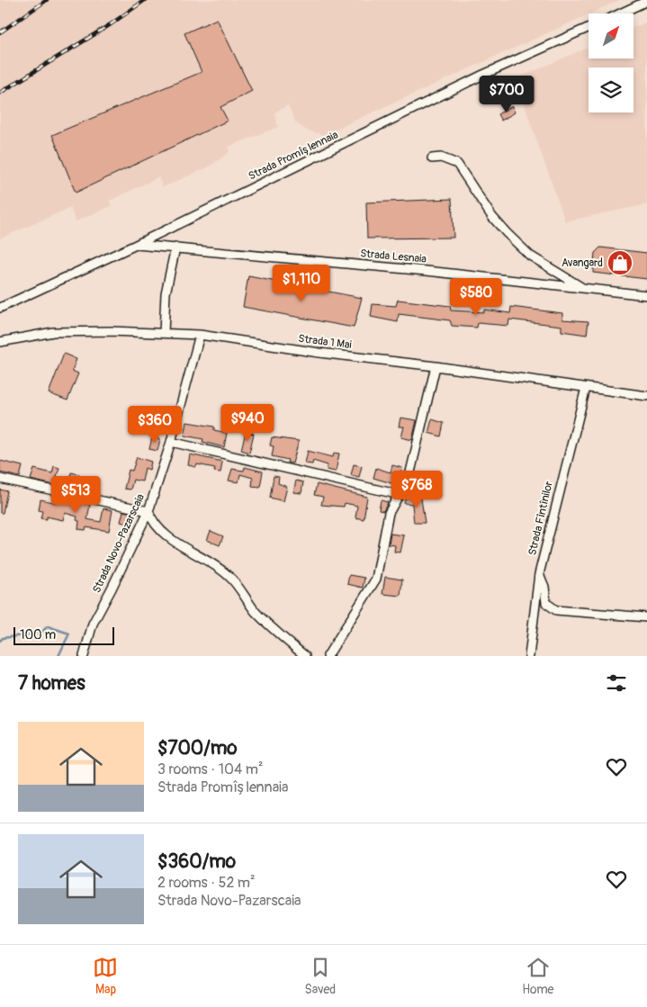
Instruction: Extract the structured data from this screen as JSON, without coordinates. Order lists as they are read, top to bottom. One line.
{"streets":{"street":["Strada Promîșlennaia","Strada Lesnaia","Strada 1 Mai","Strada Fîntînilor","Strada Novo-Pazarscaia"]},"crossings":[["Strada Promîșlennaia","Strada Lesnaia"],["Strada 1 Mai","Strada Fîntînilor"],["Strada 1 Mai","Strada Novo-Pazarscaia"]],"places":{"shop":["Avangard"]},"scale_bar":"100 m","north":"top right","page":{"price":["$700","$1,110","$580","$940","$360","$768","$513"],"scale":"100 m","heading":"7 homes","list":[{"name":"$700/mo","note":"3 rooms · 104 m² · Strada Promîșlennaia"},{"name":"$360/mo","note":"2 rooms · 52 m² · Strada Novo-Pazarscaia"}],"tabs":["Map","Saved","Home"]}}
